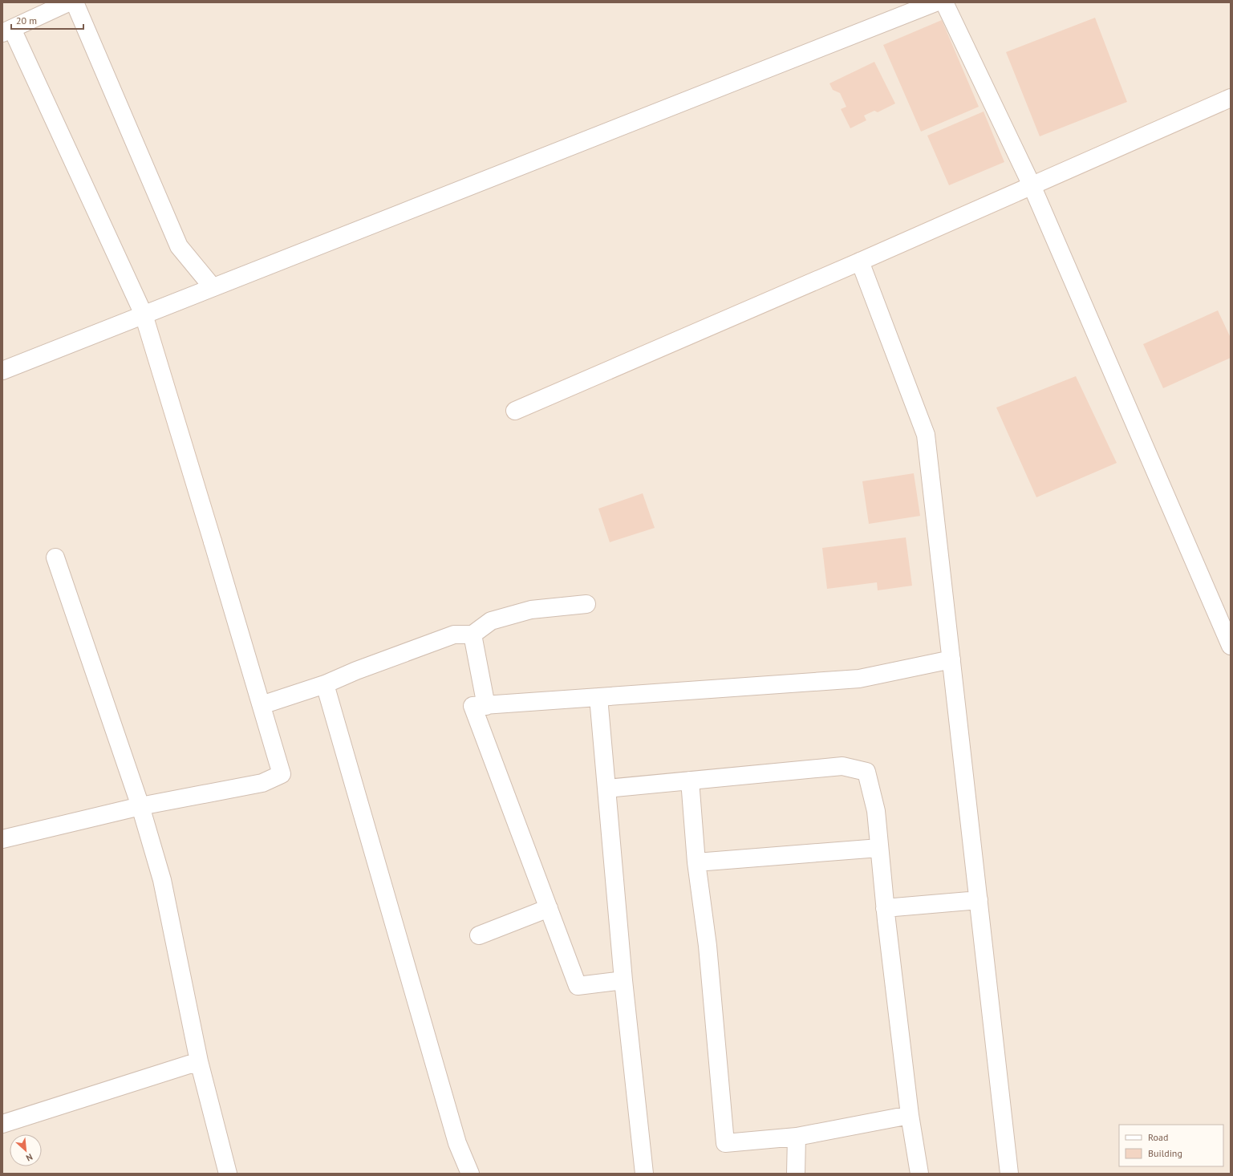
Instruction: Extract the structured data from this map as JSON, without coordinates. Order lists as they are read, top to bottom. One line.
{"legend":["Road","Building"],"scale_bar":"20 m","north":"bottom right"}
